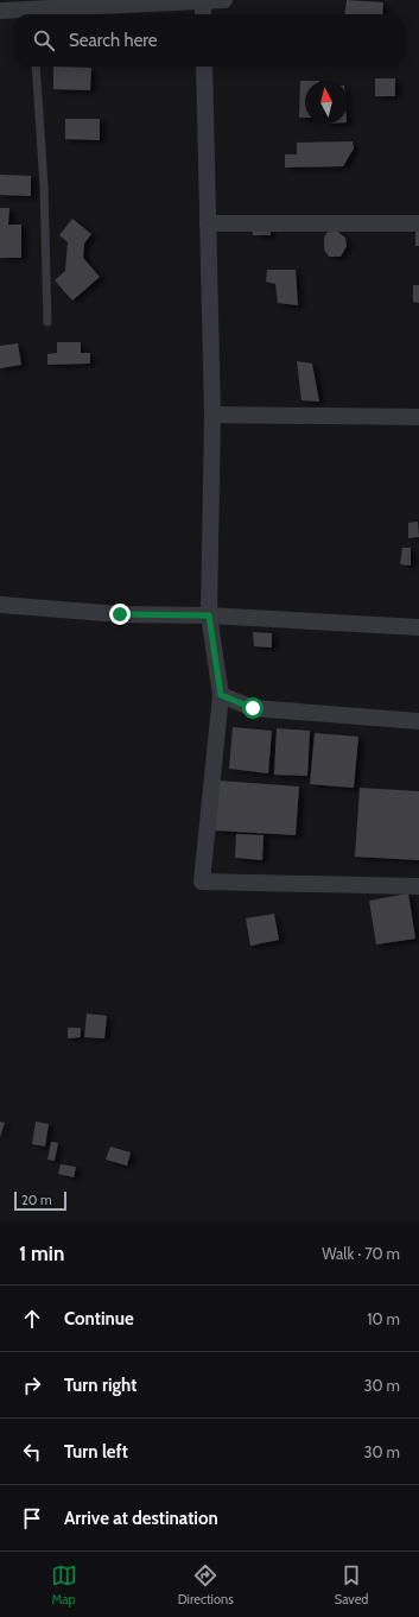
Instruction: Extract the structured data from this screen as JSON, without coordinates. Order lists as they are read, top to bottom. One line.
{"scale_bar":"20 m","north":"top","page":{"search":"Search here","scale":"20 m","heading":["1 min","Walk · 70 m"],"list":[["Continue","10 m"],["Turn right","30 m"],["Turn left","30 m"],"Arrive at destination"],"nav":["Map","Directions","Saved"]}}
